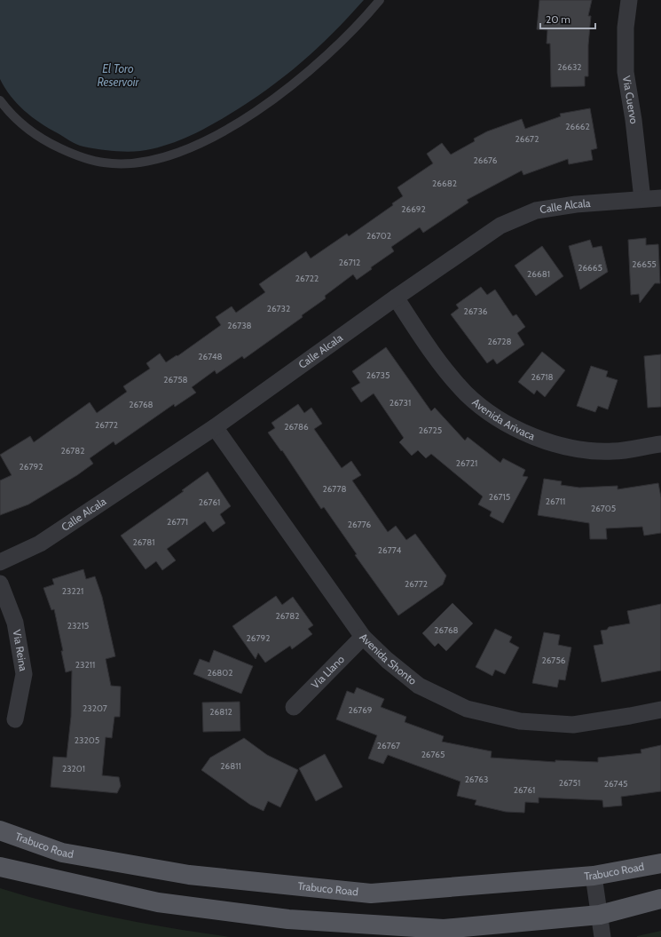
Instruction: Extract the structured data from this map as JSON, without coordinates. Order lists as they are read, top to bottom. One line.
{"streets":{"main road":["Trabuco Road"],"street":["Via Cuervo","Calle Alcala","Avenida Arivaca","Via Reina","Avenida Shonto","Via Llano"]},"crossings":[["Via Cuervo","Calle Alcala"],["Calle Alcala","Avenida Arivaca"],["Calle Alcala","Avenida Shonto"],["Avenida Shonto","Via Llano"]],"water":["El Toro Reservoir"],"house_numbers":["26632","26662","26672","26676","26682","26692","26702","26712","26655","26665","26681","26722","26732","26736","26738","26728","26748","26735","26718","26758","26731","26768","26772","26786","26725","26782","26721","26792","26778","26715","26711","26761","26705","26771","26776","26781","26774","26772","23221","26782","23215","26768","26792","26756","23211","26802","23207","26769","26812","23205","26767","26765","26811","23201","26763","26751","26745","26761"],"scale_bar":"20 m"}
